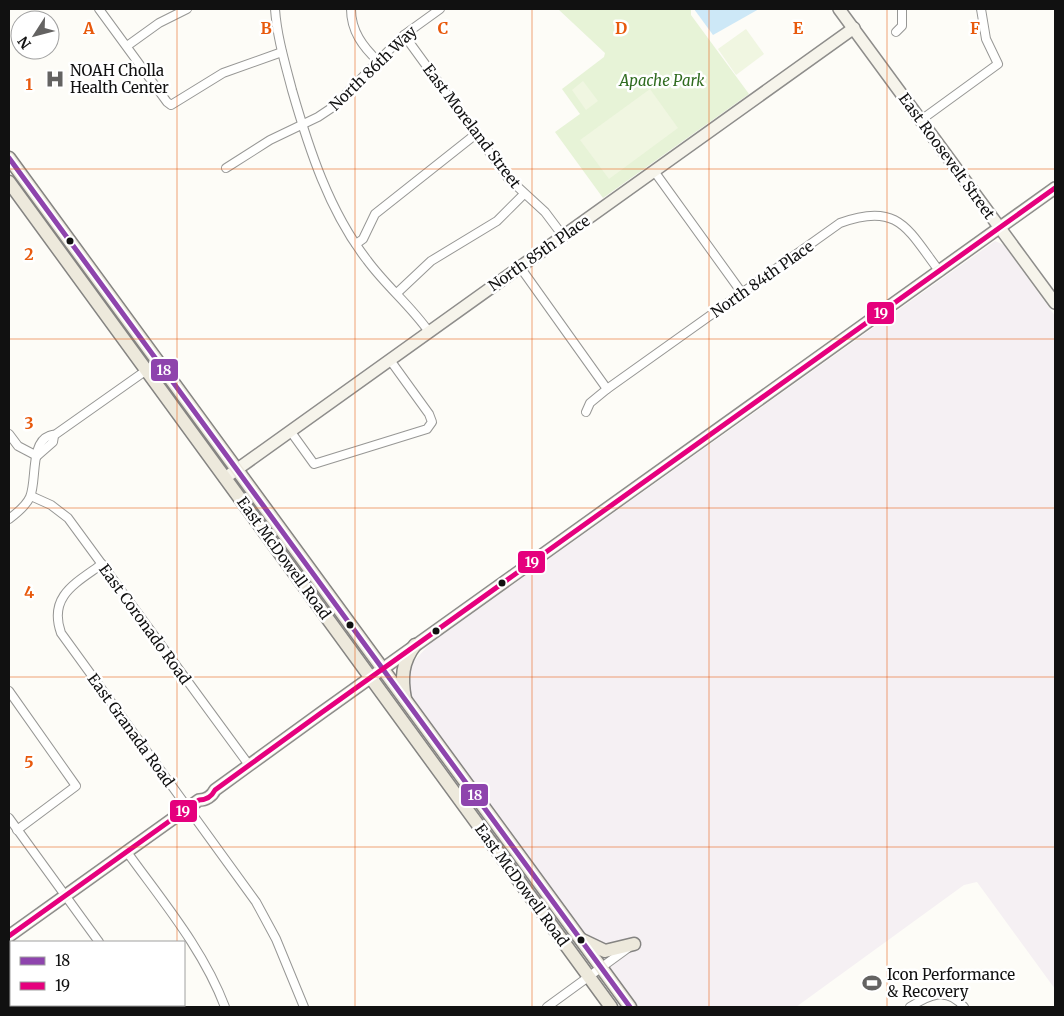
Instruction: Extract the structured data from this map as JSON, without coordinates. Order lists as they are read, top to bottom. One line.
{"streets":{"main road":["East McDowell Road"],"street":["North 86th Way","East Moreland Street","East Roosevelt Street","North 85th Place","North 84th Place","East Coronado Road","East Granada Road"]},"crossings":[["North 86th Way","East Moreland Street"],["East Moreland Street","North 85th Place"],["East Roosevelt Street","North 85th Place"],["North 85th Place","East McDowell Road"],["East Coronado Road","East Granada Road"]],"parks":["Apache Park"],"places":{"hospital":["NOAH Cholla Health Center"],"sports":["Icon Performance & Recovery"]},"lines":["transit line 18","transit line 19"],"legend":["18","19"],"north":"bottom left","grid":{"columns":["A","B","C","D","E","F"],"rows":["1","2","3","4","5"]}}
